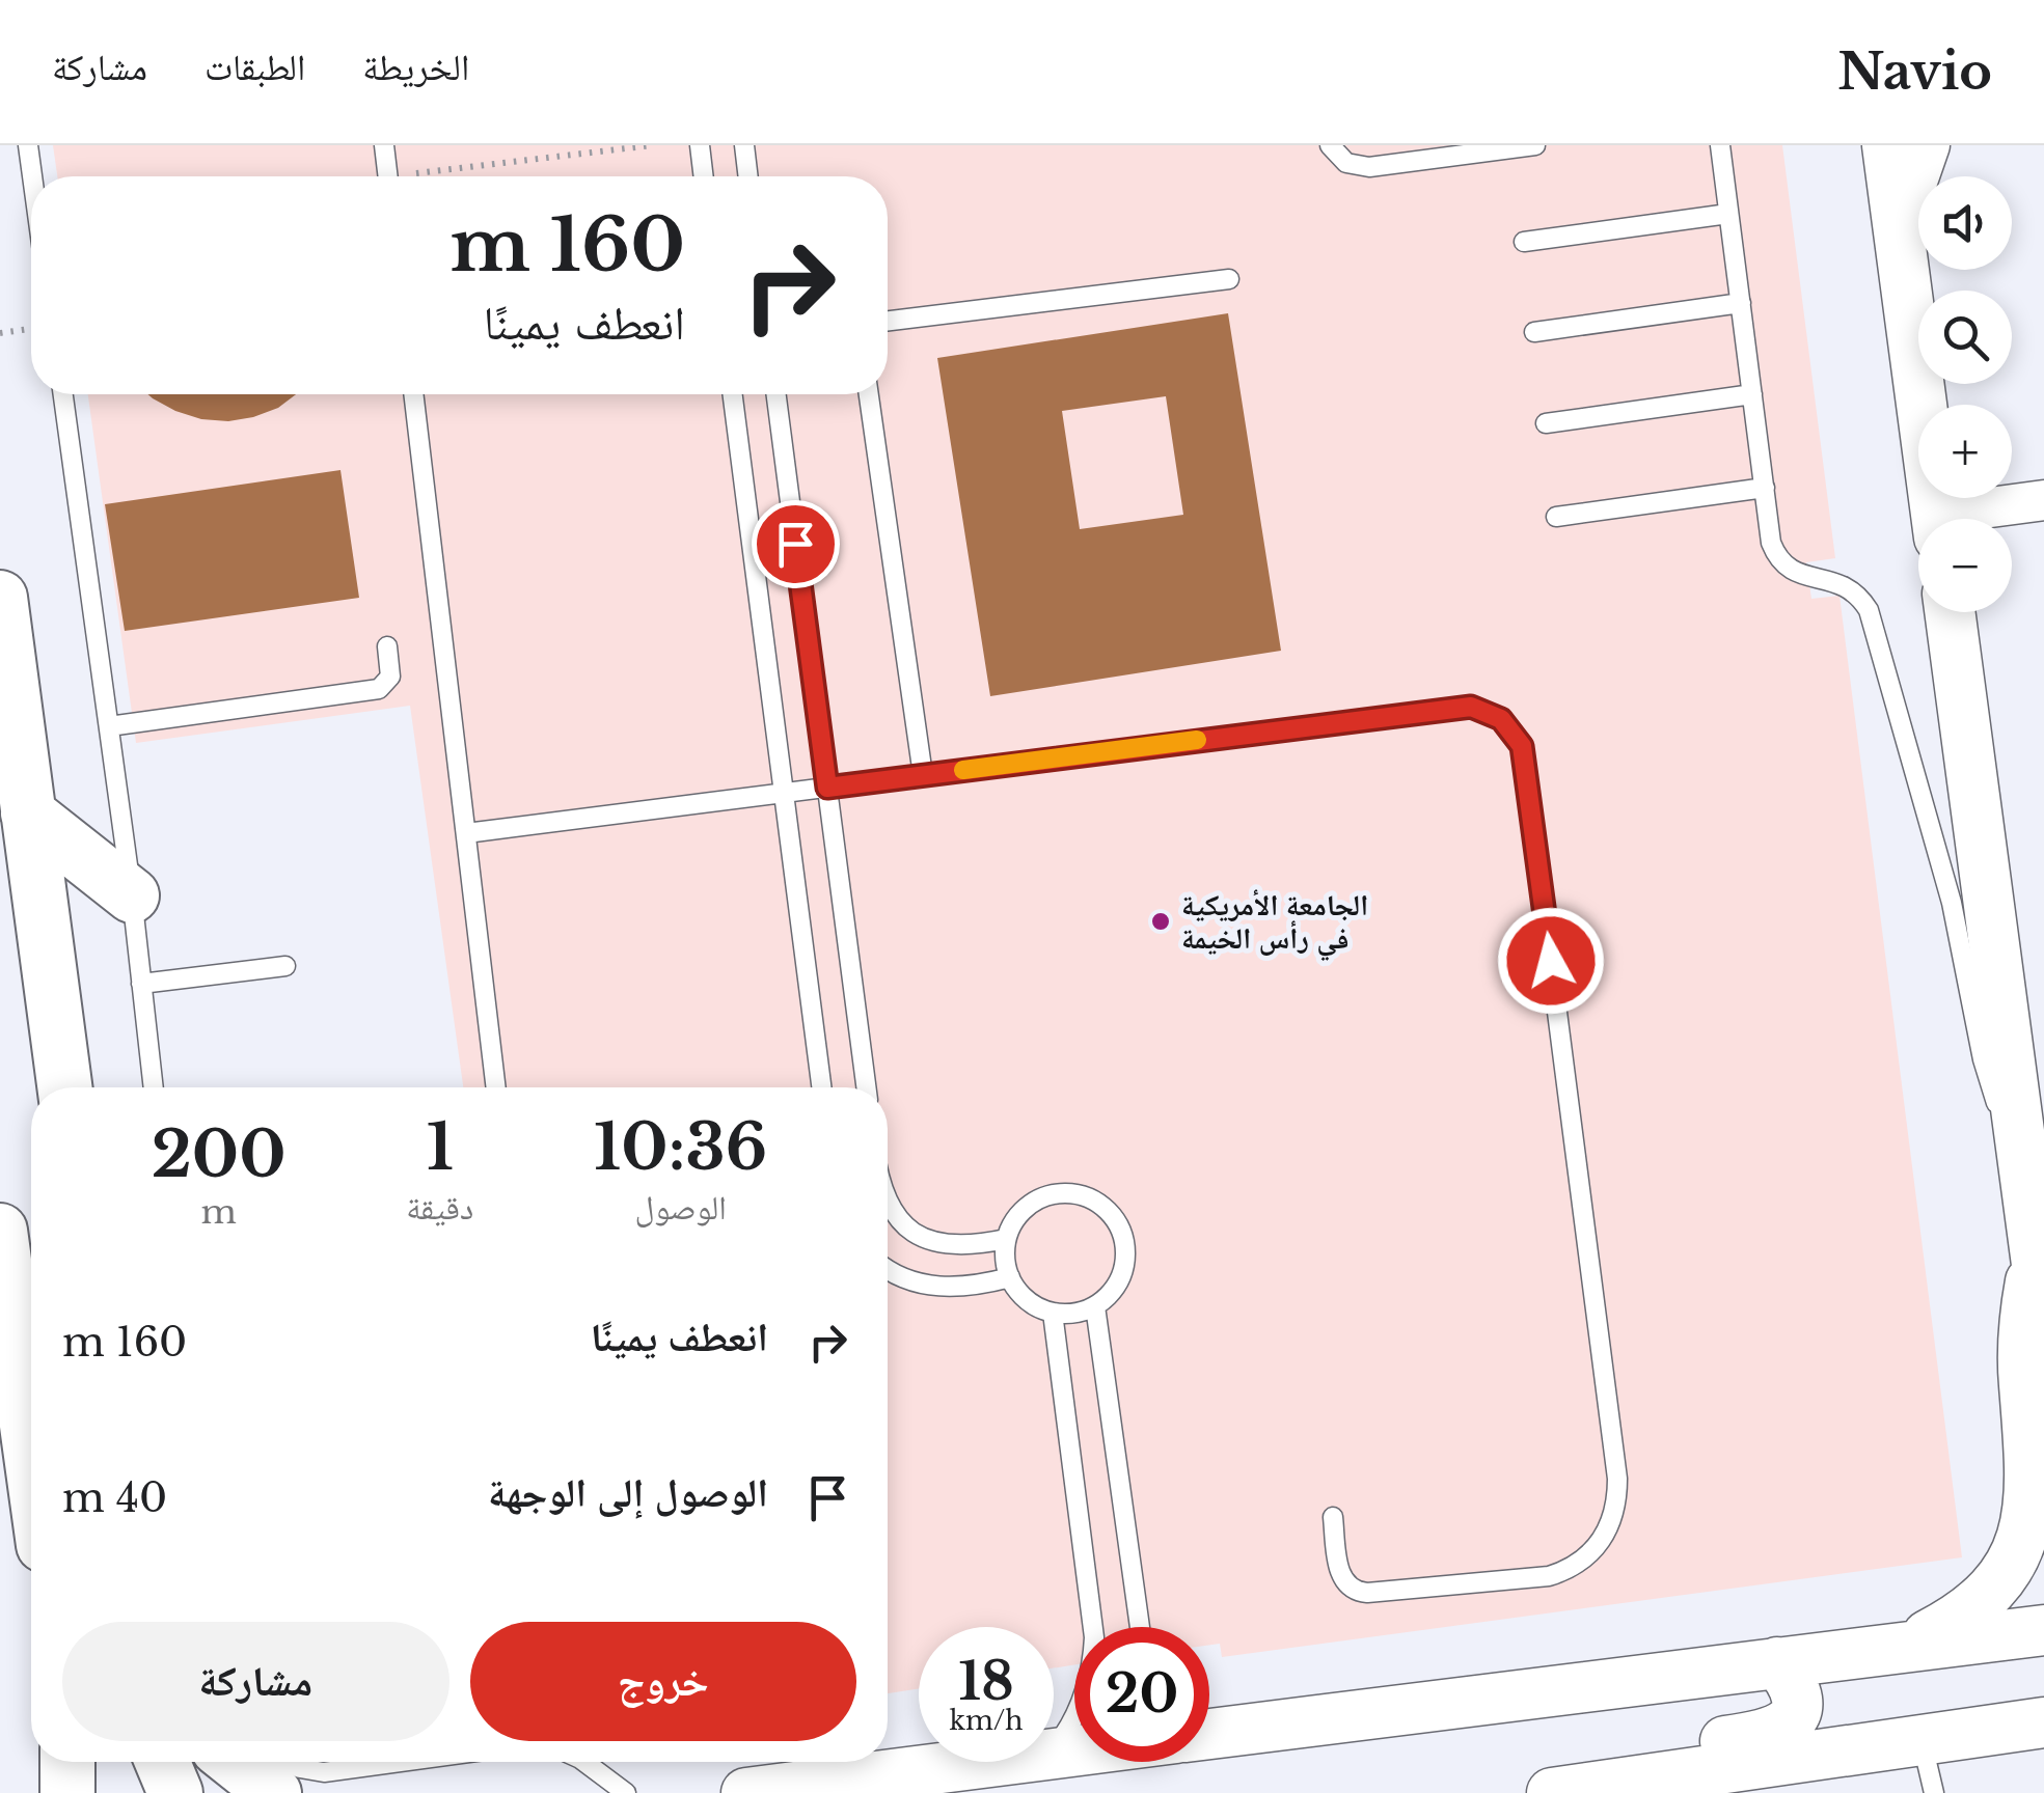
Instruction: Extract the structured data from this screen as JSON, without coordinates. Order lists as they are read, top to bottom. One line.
{"places":["الجامعة الأمريكية في رأس الخيمة"],"page":{"header":"Navio","nav":["الخريطة","الطبقات","مشاركة"],"map_buttons":["+","−"],"turn":["160 m","انعطف يمينًا"],"eta":["10:36","الوصول","1","دقيقة","200","m"],"list":[{"name":"انعطف يمينًا","value":"160 m"},{"name":"الوصول إلى الوجهة","value":"40 m"}],"buttons":["خروج","مشاركة"],"speed":"18 km/h","limit":"20"}}
